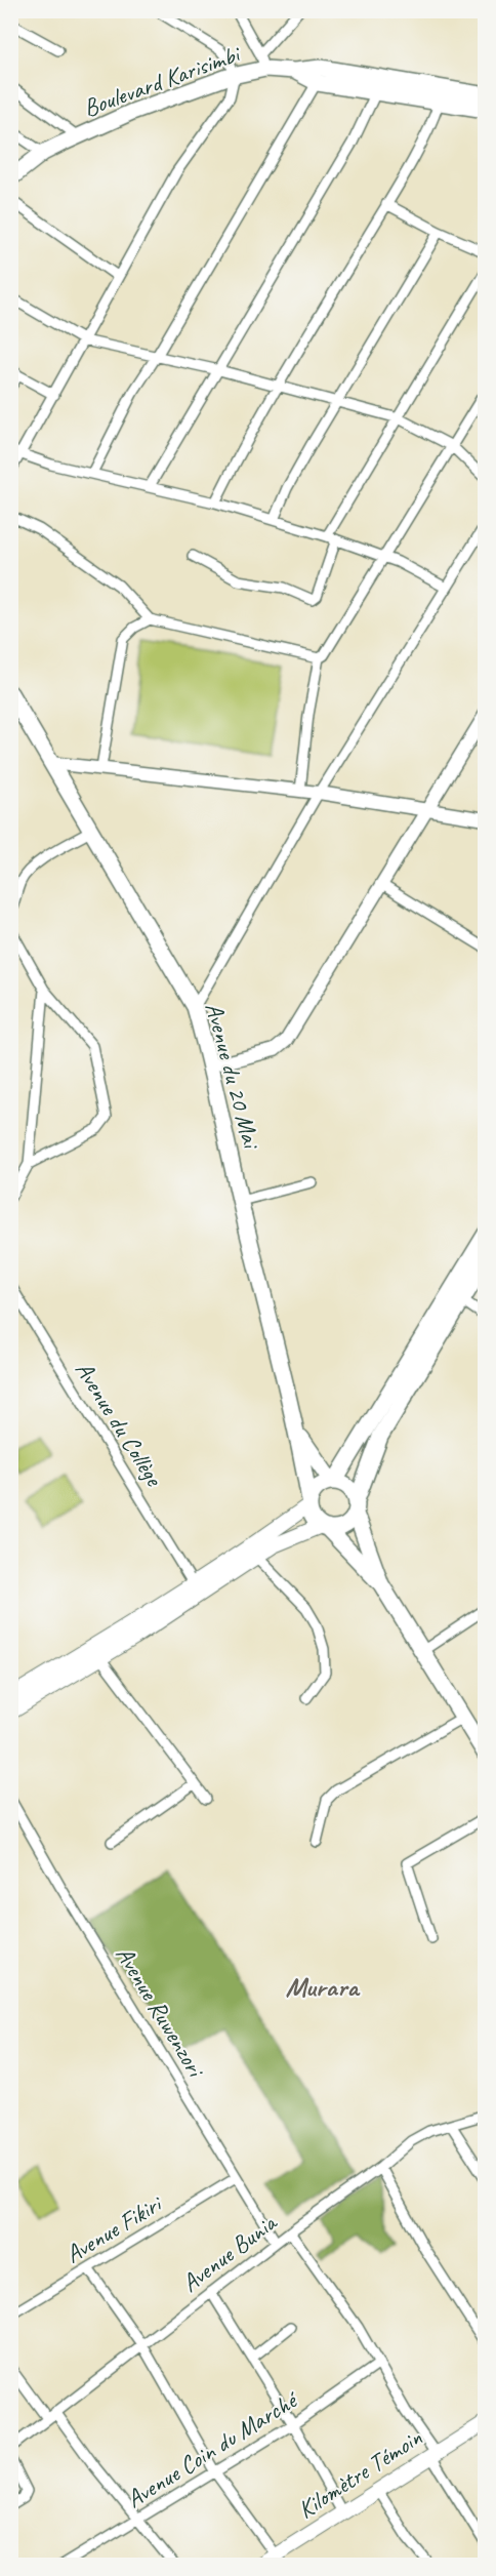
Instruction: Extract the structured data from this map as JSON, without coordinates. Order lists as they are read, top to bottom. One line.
{"streets":{"main road":["Boulevard Karisimbi","Avenue du 20 Mai","Kilomètre Témoin"],"street":["Avenue du Collège","Avenue Ruwenzori","Avenue Fikiri","Avenue Bunia","Avenue Coin du Marché"]},"crossings":[["Avenue Ruwenzori","Avenue Fikiri"],["Avenue Ruwenzori","Avenue Bunia"]],"districts":["Murara"]}
